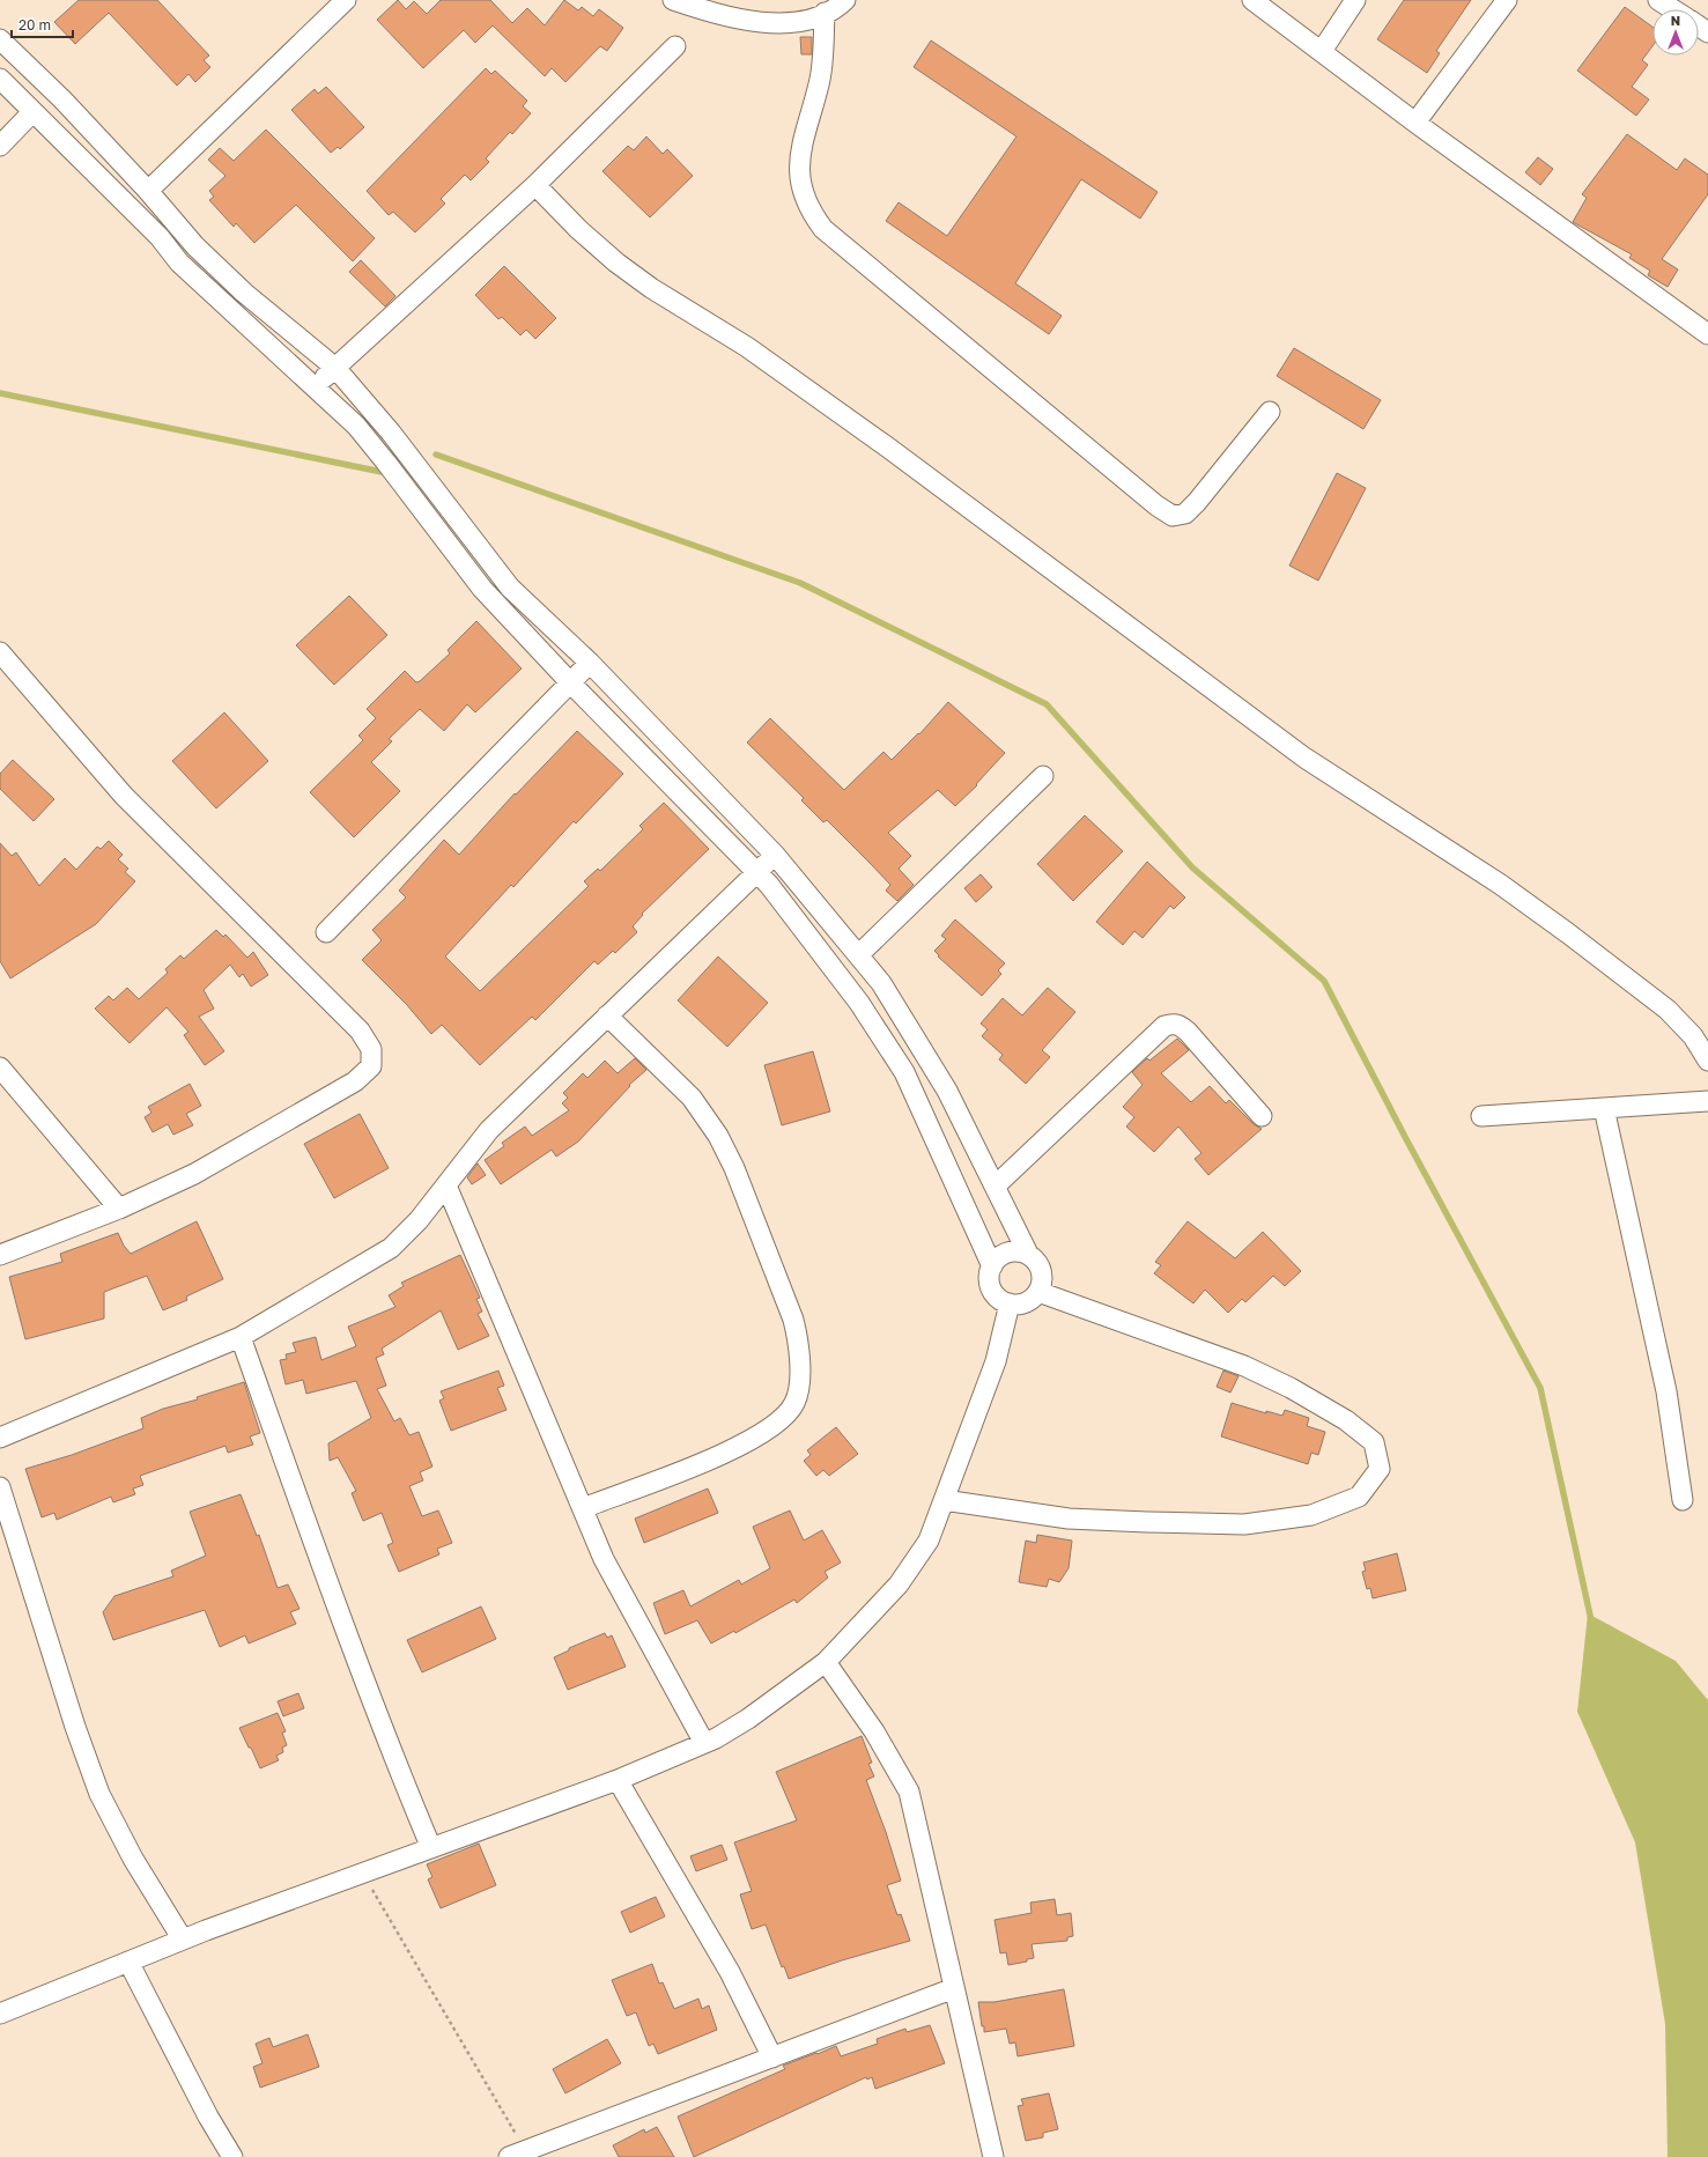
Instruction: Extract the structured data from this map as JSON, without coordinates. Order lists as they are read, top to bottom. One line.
{"scale_bar":"20 m","north":"top"}
